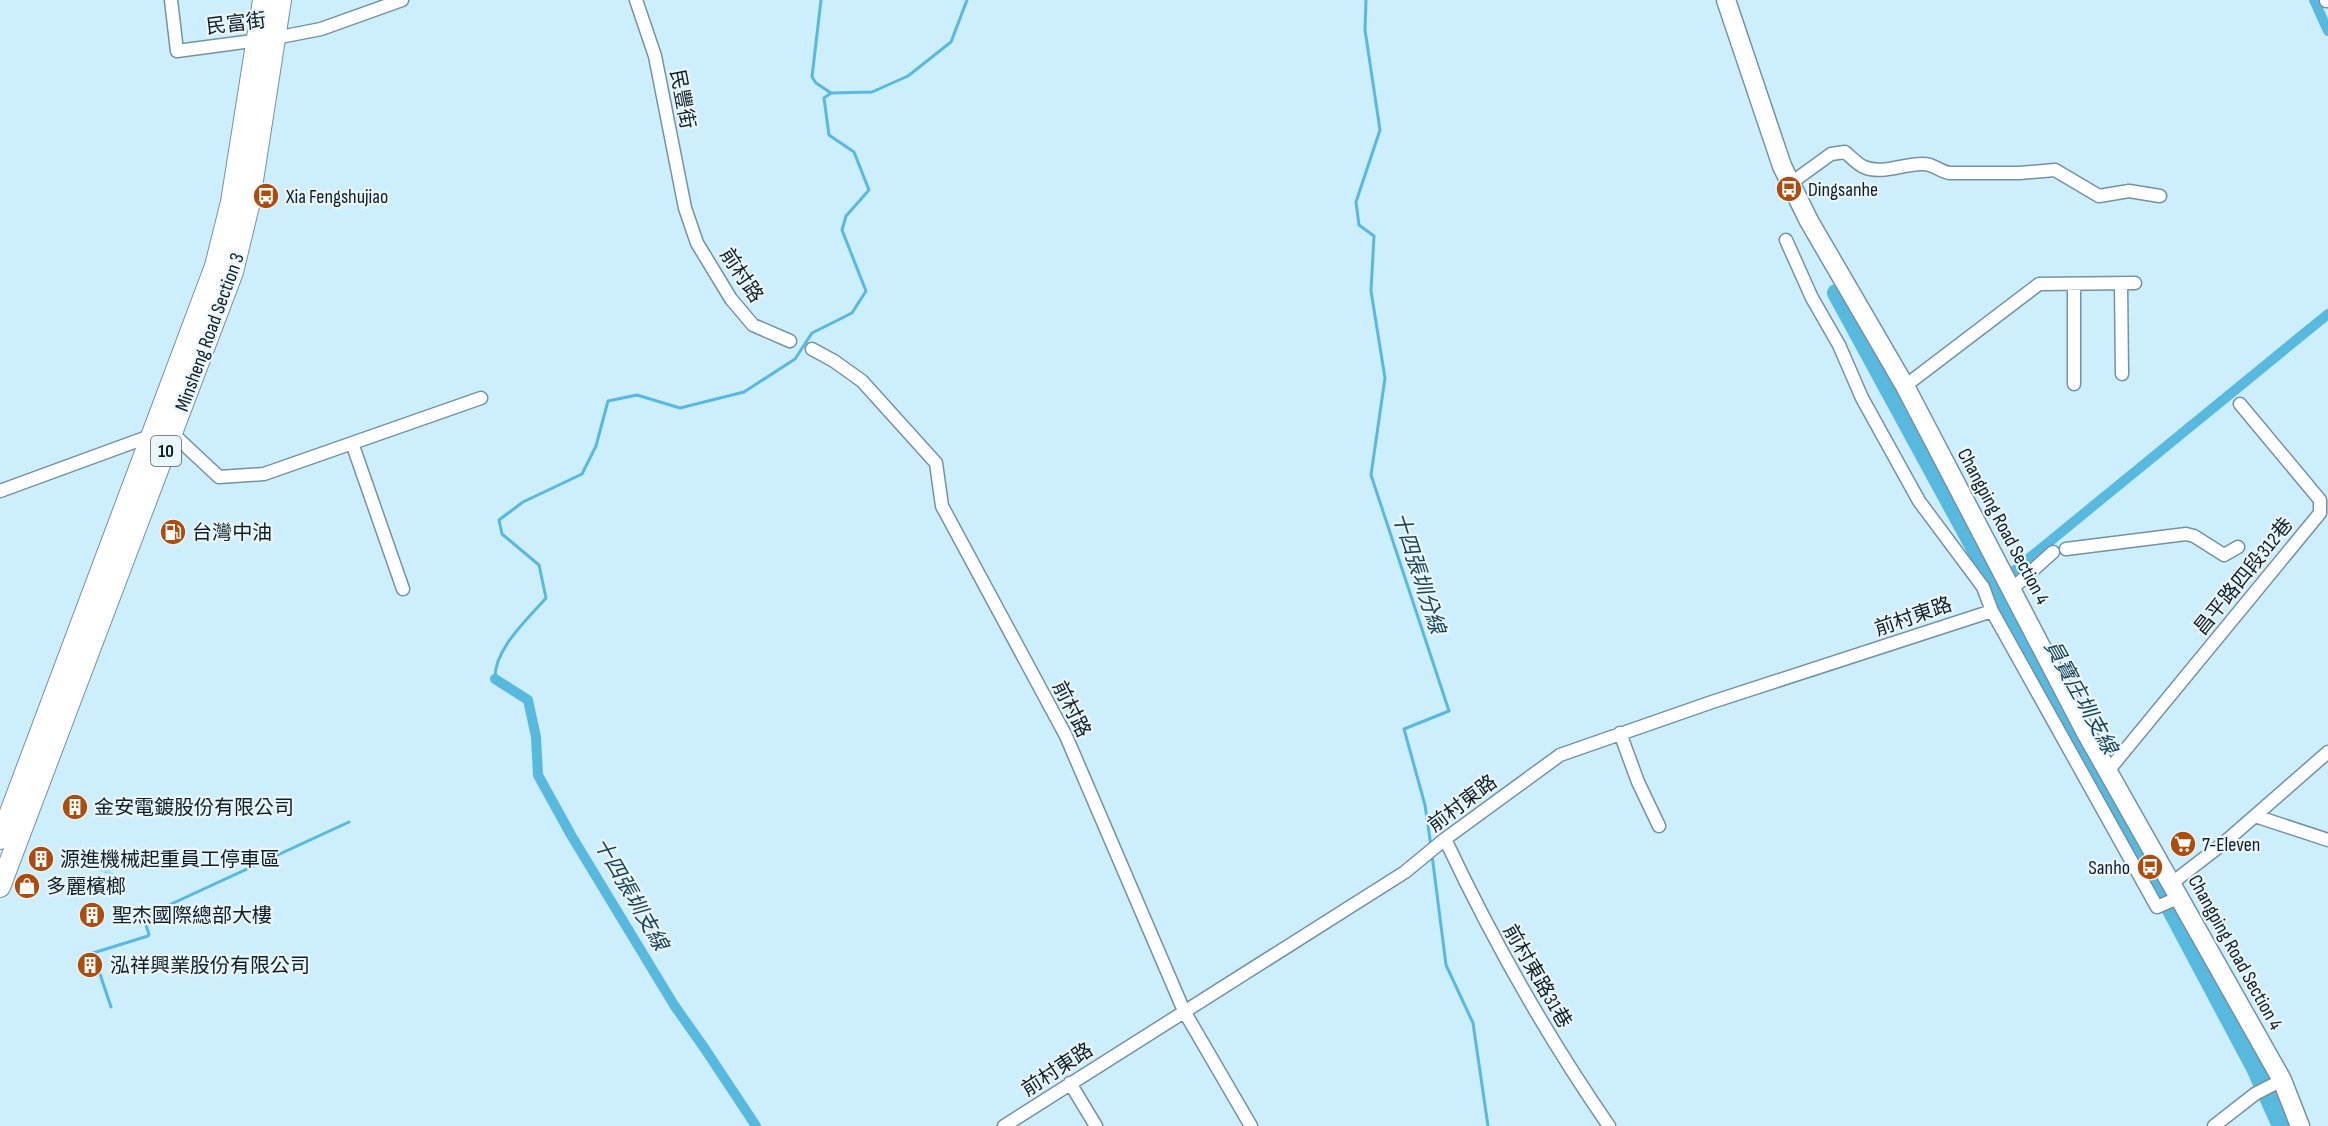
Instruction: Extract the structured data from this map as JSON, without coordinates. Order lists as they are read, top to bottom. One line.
{"streets":{"main road":["Minsheng Road Section 3","10"],"street":["民富街","民豐街","前村路","Changping Road Section 4","昌平路四段312巷","前村東路","前村東路31巷"]},"crossings":[["民富街","Minsheng Road Section 3"],["民豐街","前村路"],["前村路","前村東路"],["Changping Road Section 4","昌平路四段312巷"],["前村東路","前村東路31巷"]],"water":["十四張圳分線","員寶庄圳支線","十四張圳支線"],"places":{"bus stop":["Dingsanhe","Xia Fengshujiao","Sanho"],"fuel station":["台灣中油"],"building":["金安電鍍股份有限公司","源進機械起重員工停車區","聖杰國際總部大樓","泓祥興業股份有限公司"],"supermarket":["7-Eleven"],"shop":["多麗檳榔"]}}
